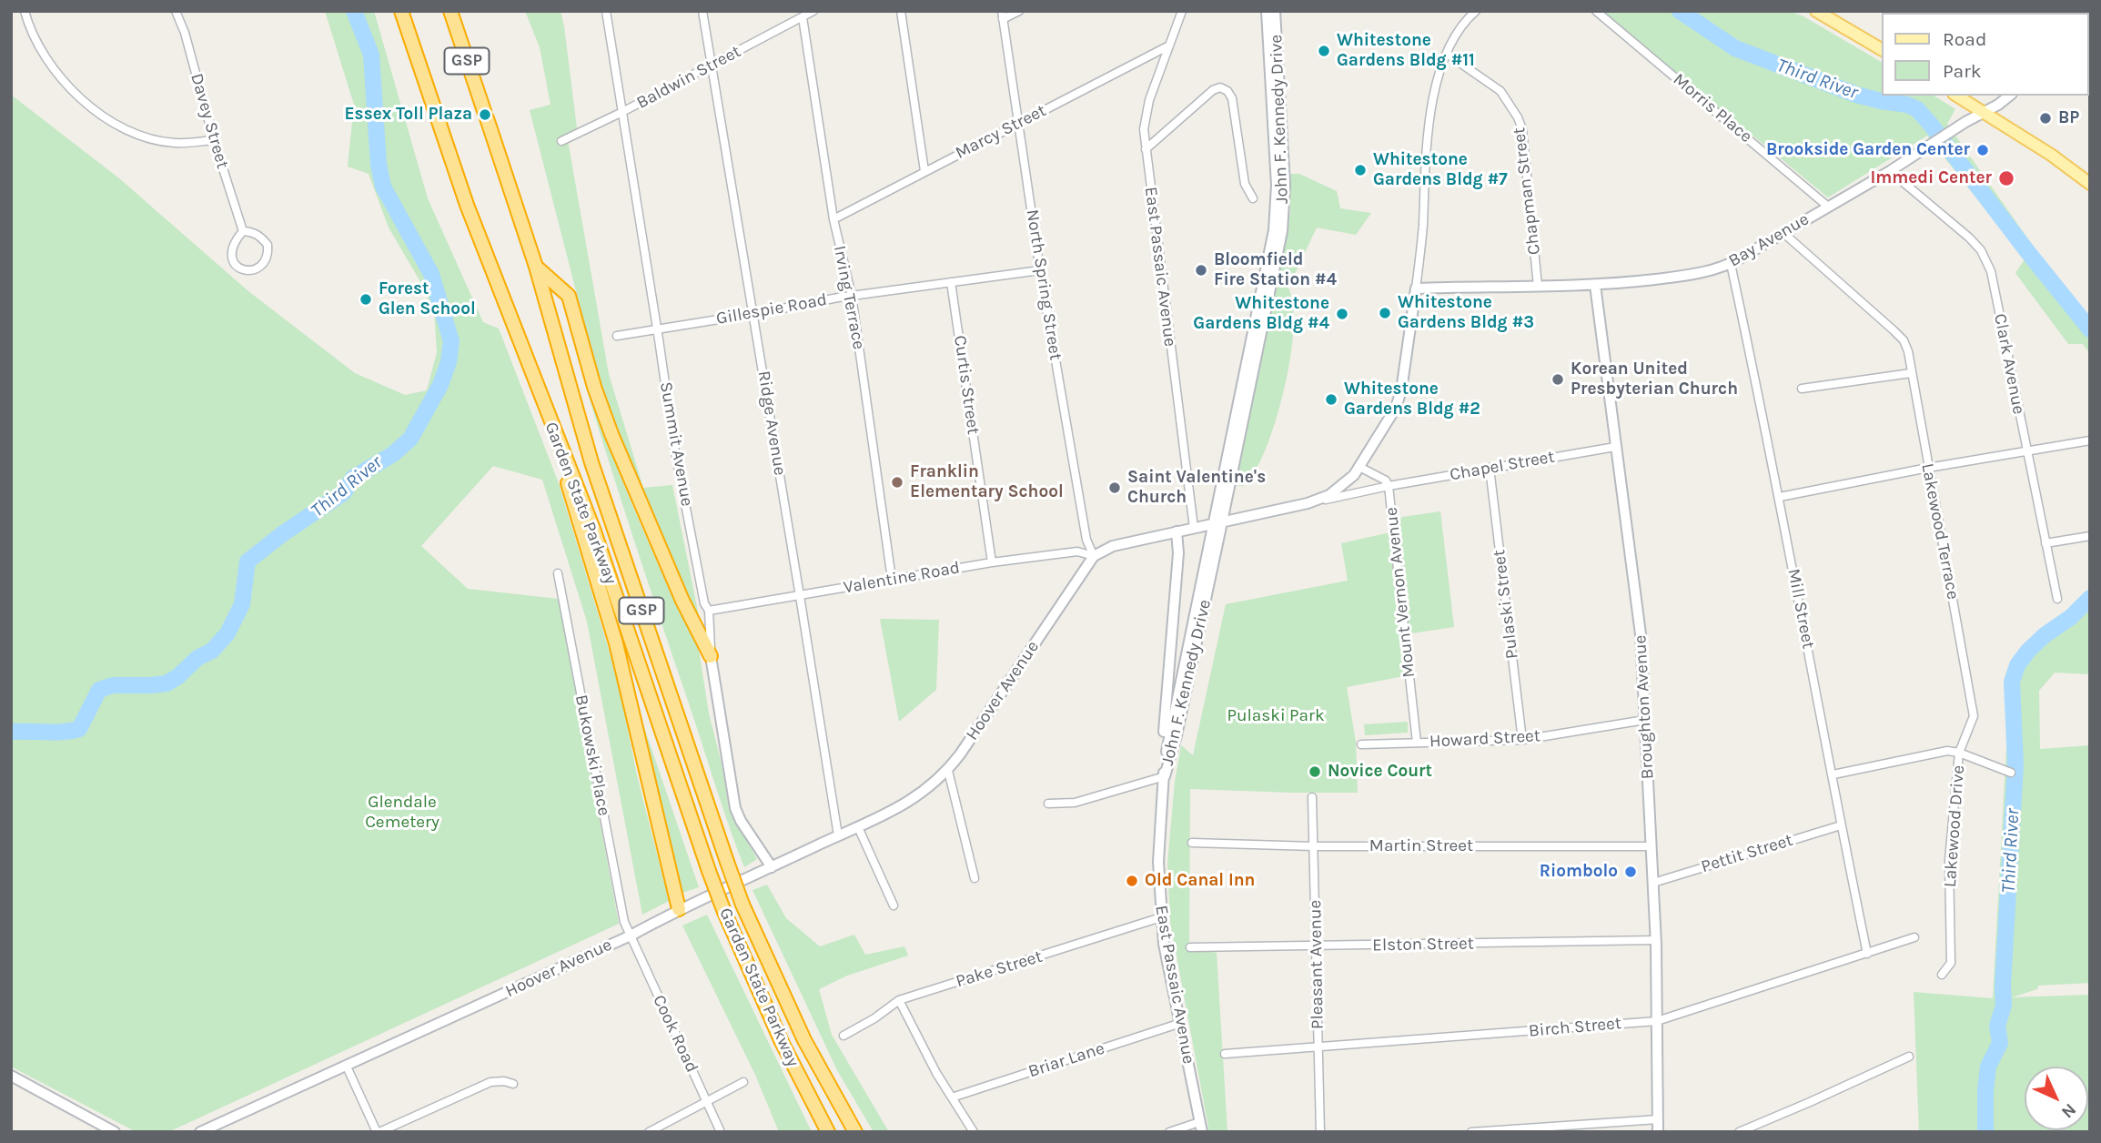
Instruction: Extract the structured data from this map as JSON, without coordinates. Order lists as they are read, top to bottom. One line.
{"streets":{"highway":["GSP","Garden State Parkway"],"street":["Baldwin Street","Morris Place","John F. Kennedy Drive","Davey Street","Marcy Street","Chapman Street","Bay Avenue","East Passaic Avenue","North Spring Street","Irving Terrace","Gillespie Road","Clark Avenue","Curtis Street","Ridge Avenue","Summit Avenue","Chapel Street","Lakewood Terrace","Valentine Road","Mount Vernon Avenue","Pulaski Street","Mill Street","Hoover Avenue","Broughton Avenue","Howard Street","Bukowski Place","Lakewood Drive","Martin Street","Pettit Street","Elston Street","Pleasant Avenue","Pake Street","Birch Street","Cook Road","Briar Lane"]},"crossings":[["Baldwin Street","Irving Terrace"],["Baldwin Street","Ridge Avenue"],["Baldwin Street","Summit Avenue"],["Morris Place","Bay Avenue"],["John F. Kennedy Drive","East Passaic Avenue"],["Marcy Street","East Passaic Avenue"],["Marcy Street","North Spring Street"],["Marcy Street","Irving Terrace"],["Chapman Street","Bay Avenue"],["Bay Avenue","Clark Avenue"],["Bay Avenue","Lakewood Terrace"],["Bay Avenue","Mill Street"],["Bay Avenue","Broughton Avenue"],["East Passaic Avenue","Pake Street"],["East Passaic Avenue","Briar Lane"],["North Spring Street","Gillespie Road"],["North Spring Street","Valentine Road"],["North Spring Street","Hoover Avenue"],["Irving Terrace","Gillespie Road"],["Irving Terrace","Valentine Road"],["Gillespie Road","Curtis Street"],["Gillespie Road","Ridge Avenue"],["Gillespie Road","Summit Avenue"],["Curtis Street","Valentine Road"],["Ridge Avenue","Valentine Road"],["Ridge Avenue","Hoover Avenue"],["Summit Avenue","Valentine Road"],["Summit Avenue","Hoover Avenue"],["Chapel Street","Mount Vernon Avenue"],["Chapel Street","Pulaski Street"],["Chapel Street","Broughton Avenue"],["Lakewood Terrace","Lakewood Drive"],["Valentine Road","Hoover Avenue"],["Mount Vernon Avenue","Howard Street"],["Pulaski Street","Howard Street"],["Mill Street","Pettit Street"],["Mill Street","Birch Street"],["Hoover Avenue","Bukowski Place"],["Hoover Avenue","Cook Road"],["Broughton Avenue","Howard Street"],["Broughton Avenue","Martin Street"],["Broughton Avenue","Pettit Street"],["Broughton Avenue","Elston Street"],["Broughton Avenue","Birch Street"],["Bukowski Place","Cook Road"],["Martin Street","Pleasant Avenue"],["Elston Street","Pleasant Avenue"],["Pleasant Avenue","Birch Street"]],"water":["Third River"],"parks":["Pulaski Park","Glendale Cemetery"],"places":["Whitestone Gardens Bldg #11","Essex Toll Plaza","BP","Brookside Garden Center","Whitestone Gardens Bldg #7","Immedi Center","Bloomfield Fire Station #4","Forest Glen School","Whitestone Gardens Bldg #3","Whitestone Gardens Bldg #4","Korean United Presbyterian Church","Whitestone Gardens Bldg #2","Franklin Elementary School","Saint Valentine's Church","Novice Court","Riombolo","Old Canal Inn"],"legend":["Road","Park"],"north":"bottom right"}
